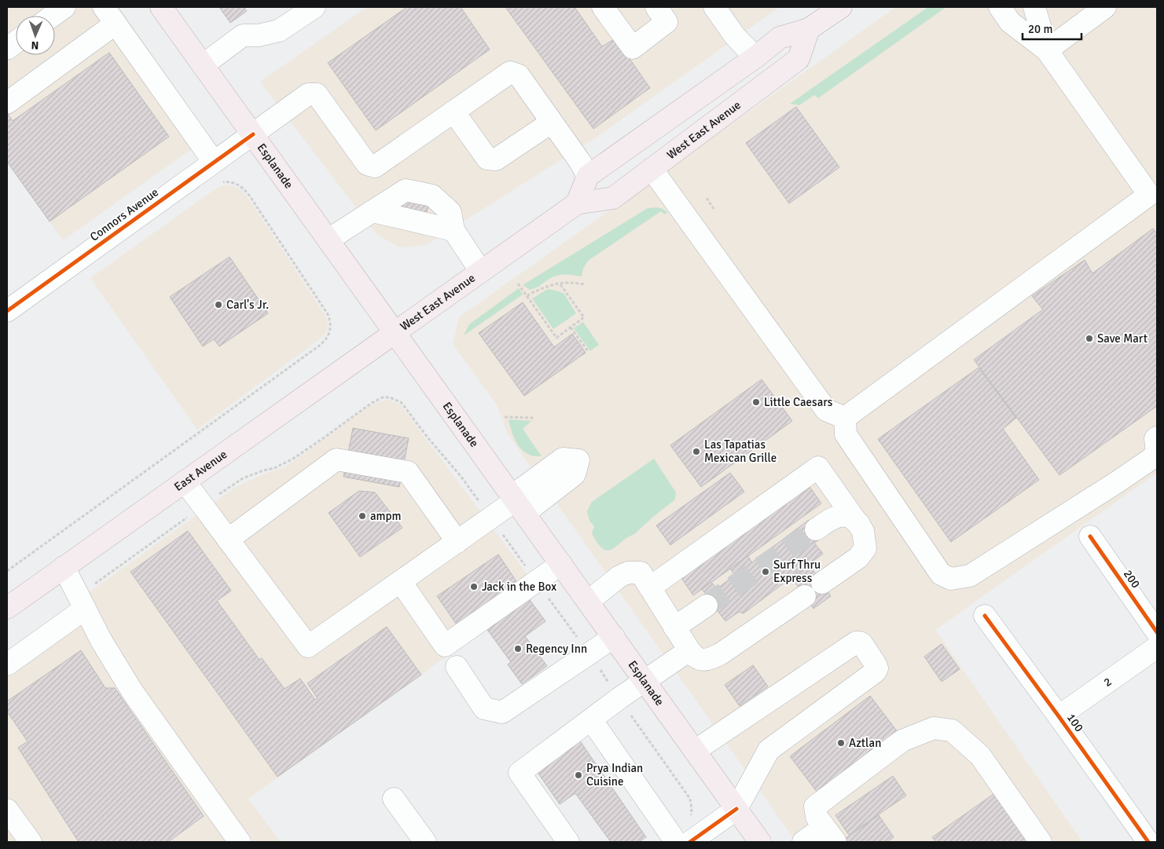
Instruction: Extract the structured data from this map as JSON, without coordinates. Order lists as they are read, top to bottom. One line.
{"streets":{"main road":["West East Avenue","Esplanade","East Avenue"],"street":["Connors Avenue","200","2","100"]},"crossings":[["West East Avenue","Esplanade"],["West East Avenue","East Avenue"],["Esplanade","Connors Avenue"],["Esplanade","East Avenue"],["2","100"]],"places":["Carl's Jr.","Save Mart","Little Caesars","Las Tapatias Mexican Grille","ampm","Surf Thru Express","Jack in the Box","Regency Inn","Aztlan","Prya Indian Cuisine"],"scale_bar":"20 m","north":"bottom"}
